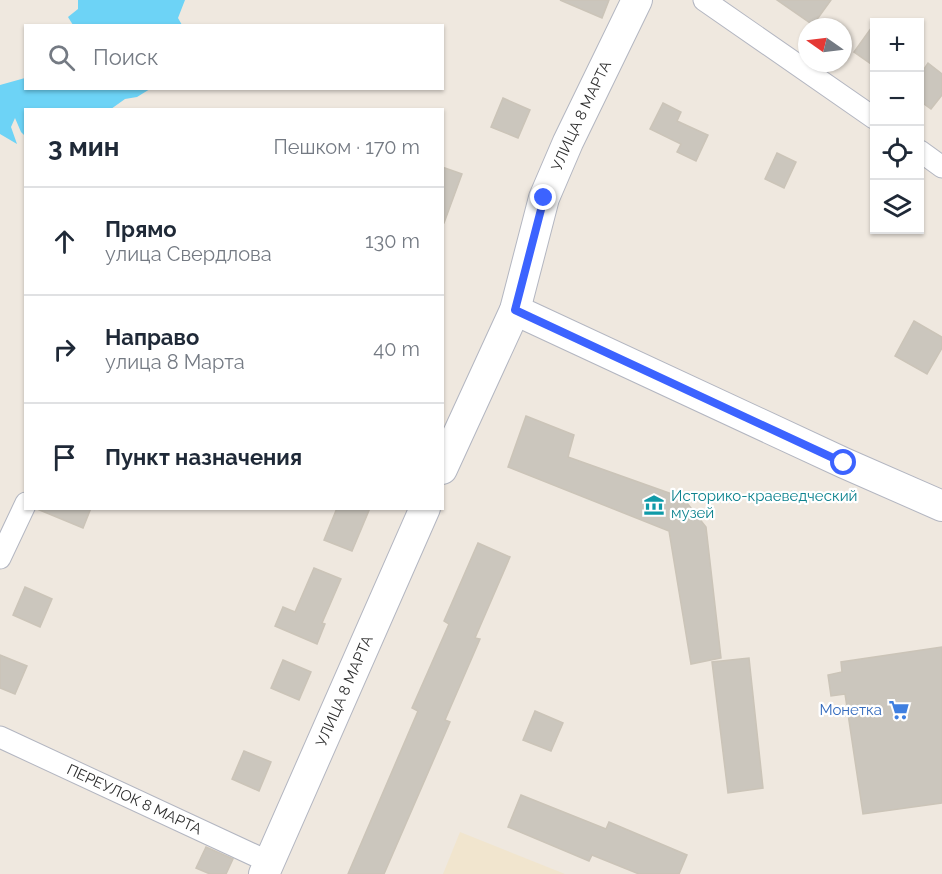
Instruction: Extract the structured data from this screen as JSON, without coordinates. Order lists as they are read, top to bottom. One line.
{"streets":{"street":["УЛИЦА 8 МАРТА","ПЕРЕУЛОК 8 МАРТА"]},"crossings":[["УЛИЦА 8 МАРТА","ПЕРЕУЛОК 8 МАРТА"]],"places":{"museum":["Историко-краеведческий музей"],"supermarket":["Монетка"]},"north":"left","page":{"map_buttons":["+","−"],"search":"Поиск","heading":["3 мин","Пешком · 170 m"],"list":[["Прямо","улица Свердлова","130 m"],["Направо","улица 8 Марта","40 m"],"Пункт назначения"]}}
